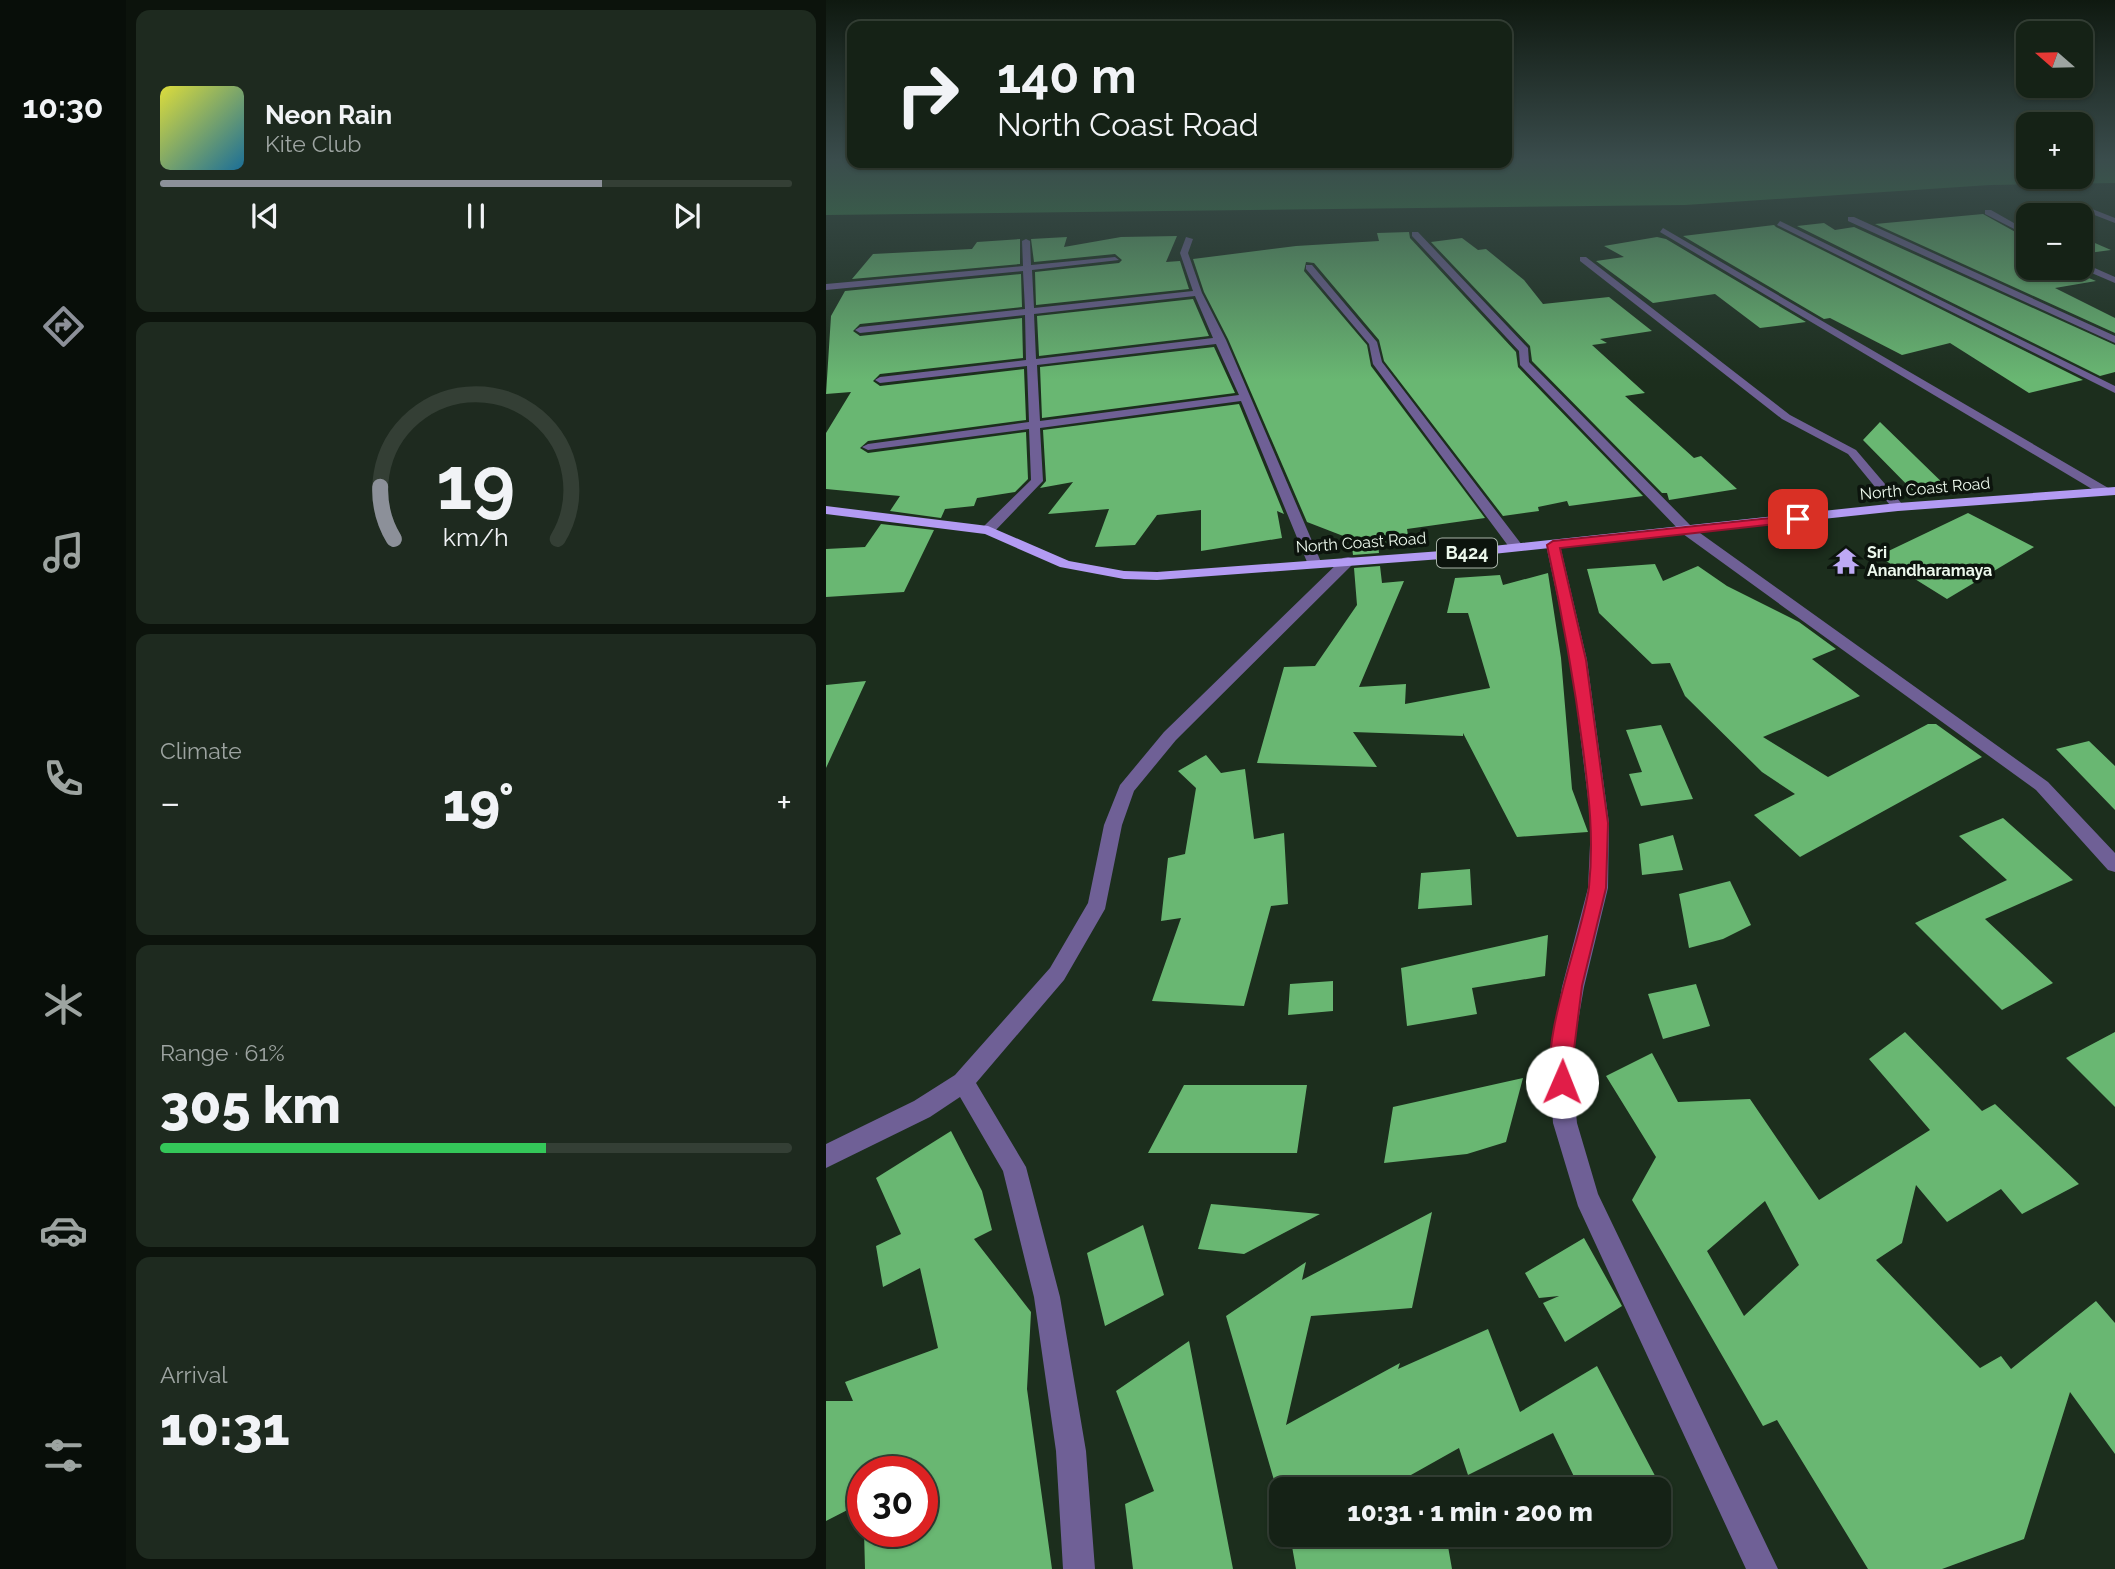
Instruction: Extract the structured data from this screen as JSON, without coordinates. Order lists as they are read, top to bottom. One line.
{"streets":{"main road":["North Coast Road","B424"]},"places":{"temple":["Sri Anandharamaya"]},"north":"left","page":{"tabs":"10:30","map_buttons":["+","−"],"turn":["140 m","North Coast Road"],"song":["Neon Rain","Kite Club"],"tile":["Climate",["Range · 61%","305 km"],["Arrival","10:31"]],"heat":["−","19°","+"],"limit":"30","trip":"10:31 · 1 min · 200 m","gauge":["19","km/h"]}}
